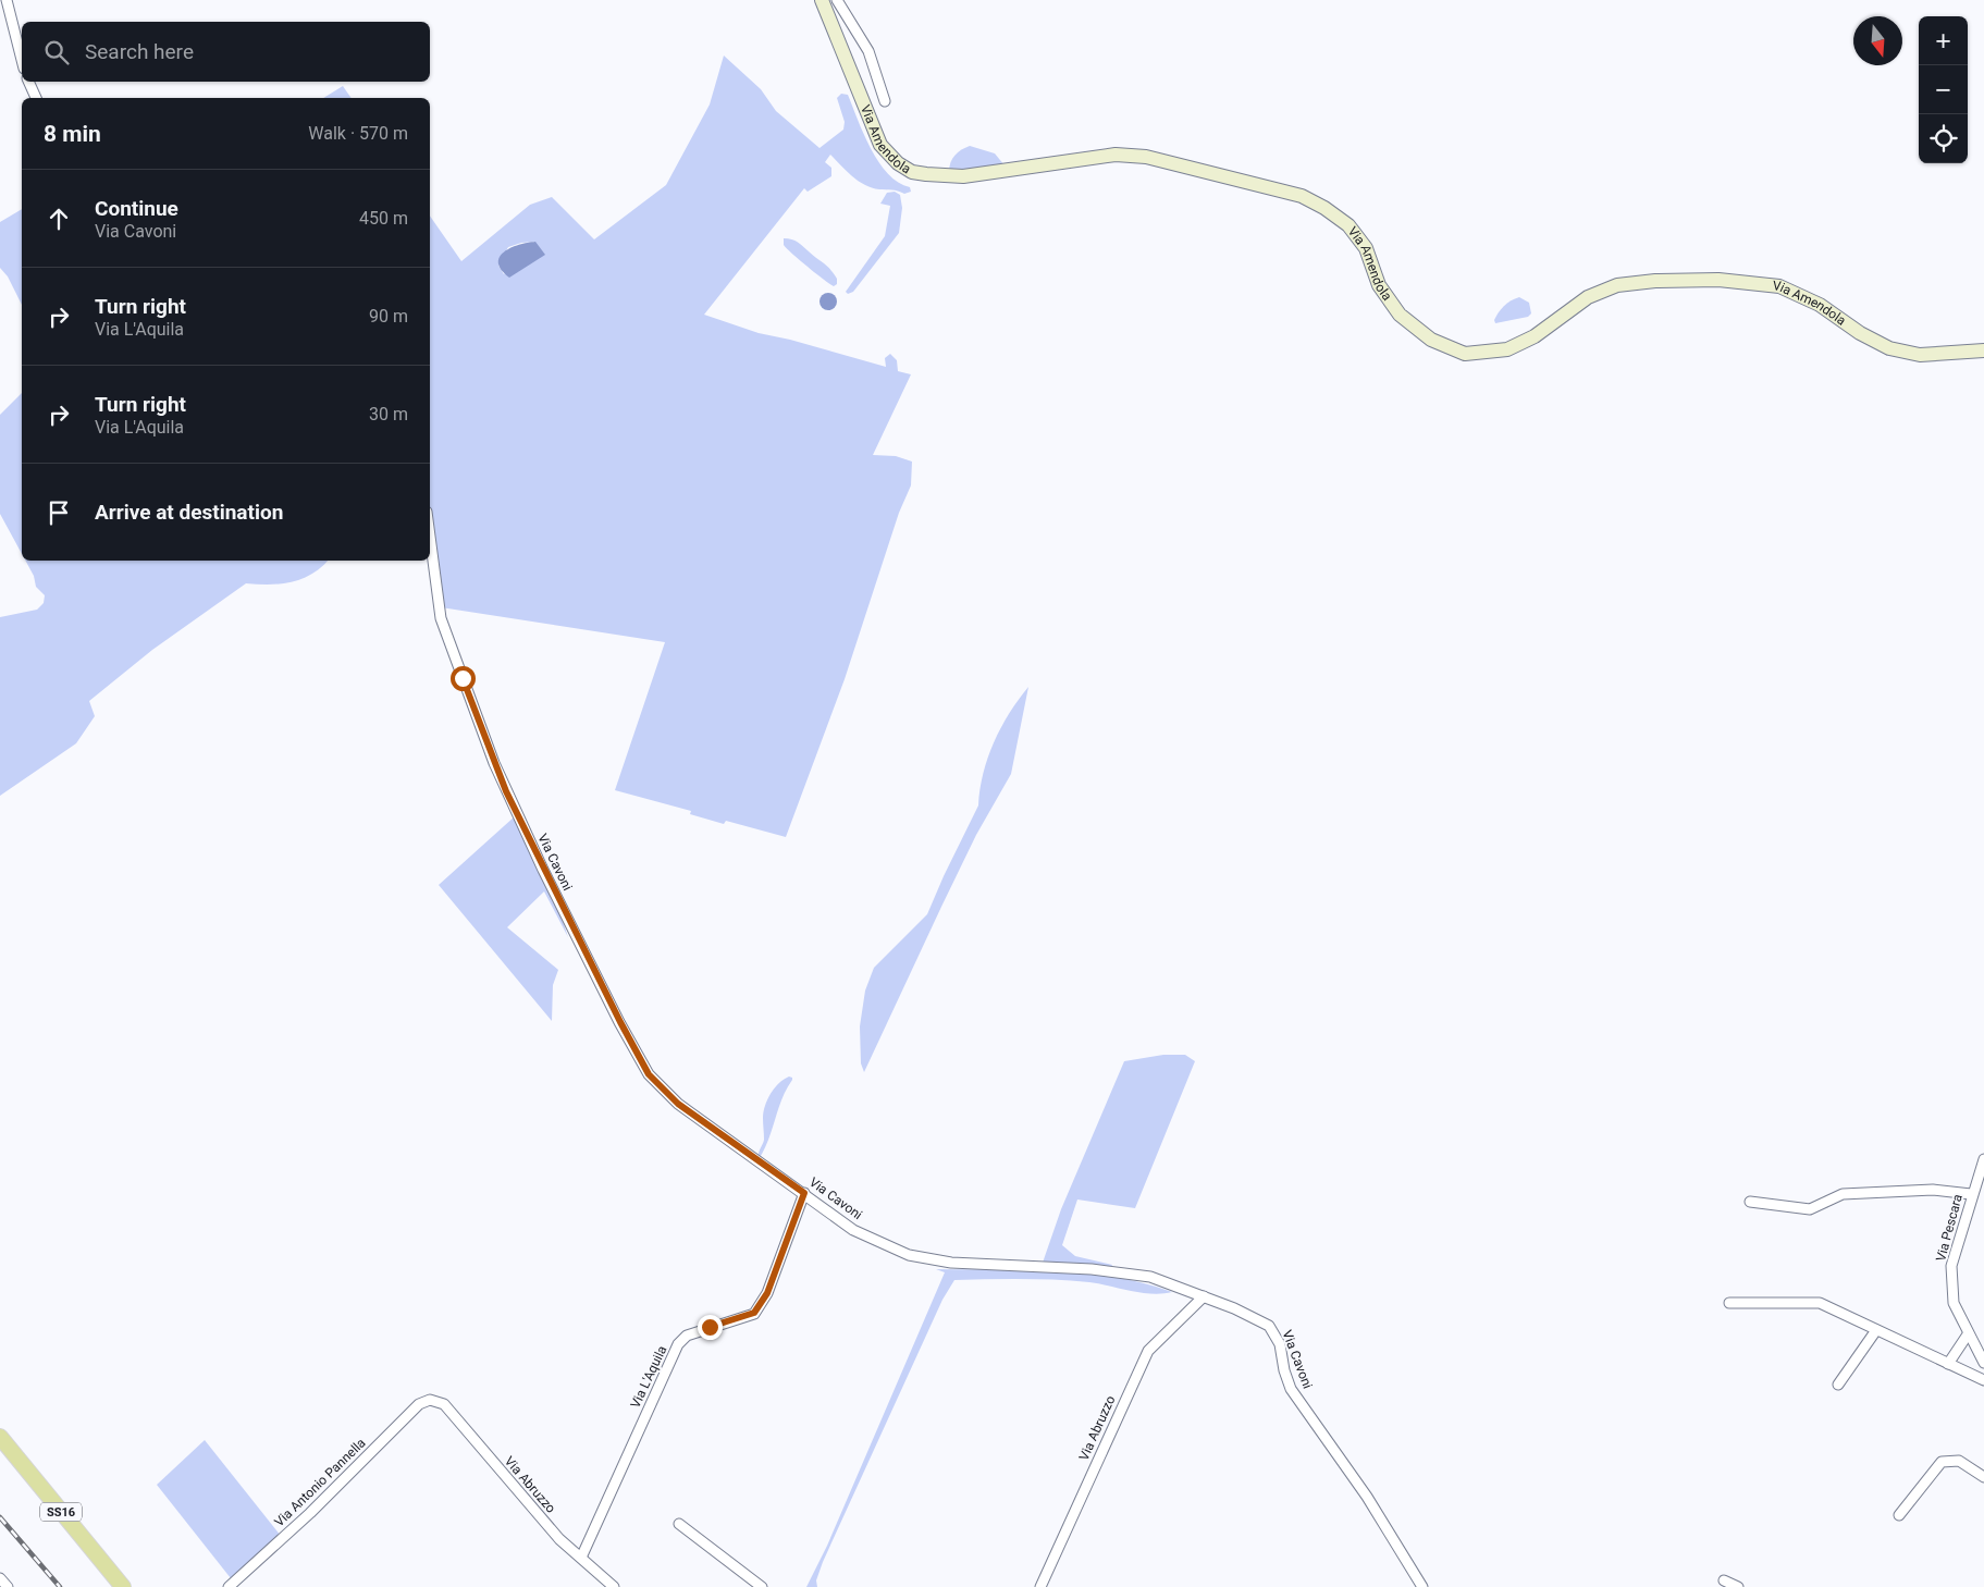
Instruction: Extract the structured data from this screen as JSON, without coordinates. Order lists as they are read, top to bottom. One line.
{"streets":{"main road":["Via Amendola","SS16"],"street":["Via Cavoni","Via Pescara","Via L'Aquila","Via Abruzzo","Via Antonio Pannella"]},"crossings":[["Via Cavoni","Via L'Aquila"],["Via Cavoni","Via Abruzzo"],["Via L'Aquila","Via Abruzzo"],["Via Abruzzo","Via Antonio Pannella"]],"north":"bottom","page":{"map_buttons":["+","−"],"search":"Search here","heading":["8 min","Walk · 570 m"],"list":[["Continue","Via Cavoni","450 m"],["Turn right","Via L'Aquila","90 m"],["Turn right","Via L'Aquila","30 m"],"Arrive at destination"]}}
